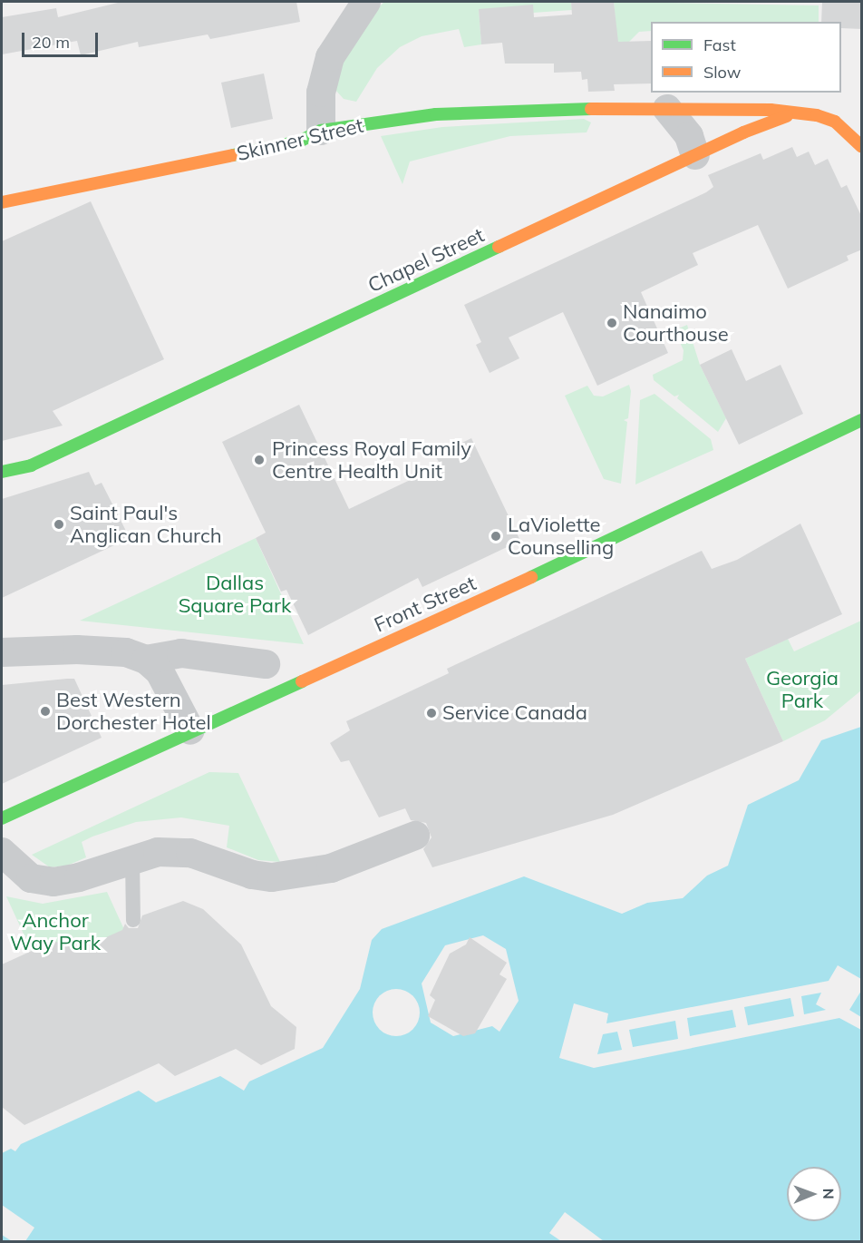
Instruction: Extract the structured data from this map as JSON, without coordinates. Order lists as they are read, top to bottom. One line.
{"streets":{"street":["Skinner Street","Chapel Street","Front Street"]},"crossings":[["Skinner Street","Chapel Street"]],"parks":["Dallas Square Park","Georgia Park","Anchor Way Park"],"places":["Nanaimo Courthouse","Princess Royal Family Centre Health Unit","Saint Paul's Anglican Church","LaViolette Counselling","Best Western Dorchester Hotel","Service Canada"],"legend":["Fast","Slow"],"scale_bar":"20 m","north":"right"}
